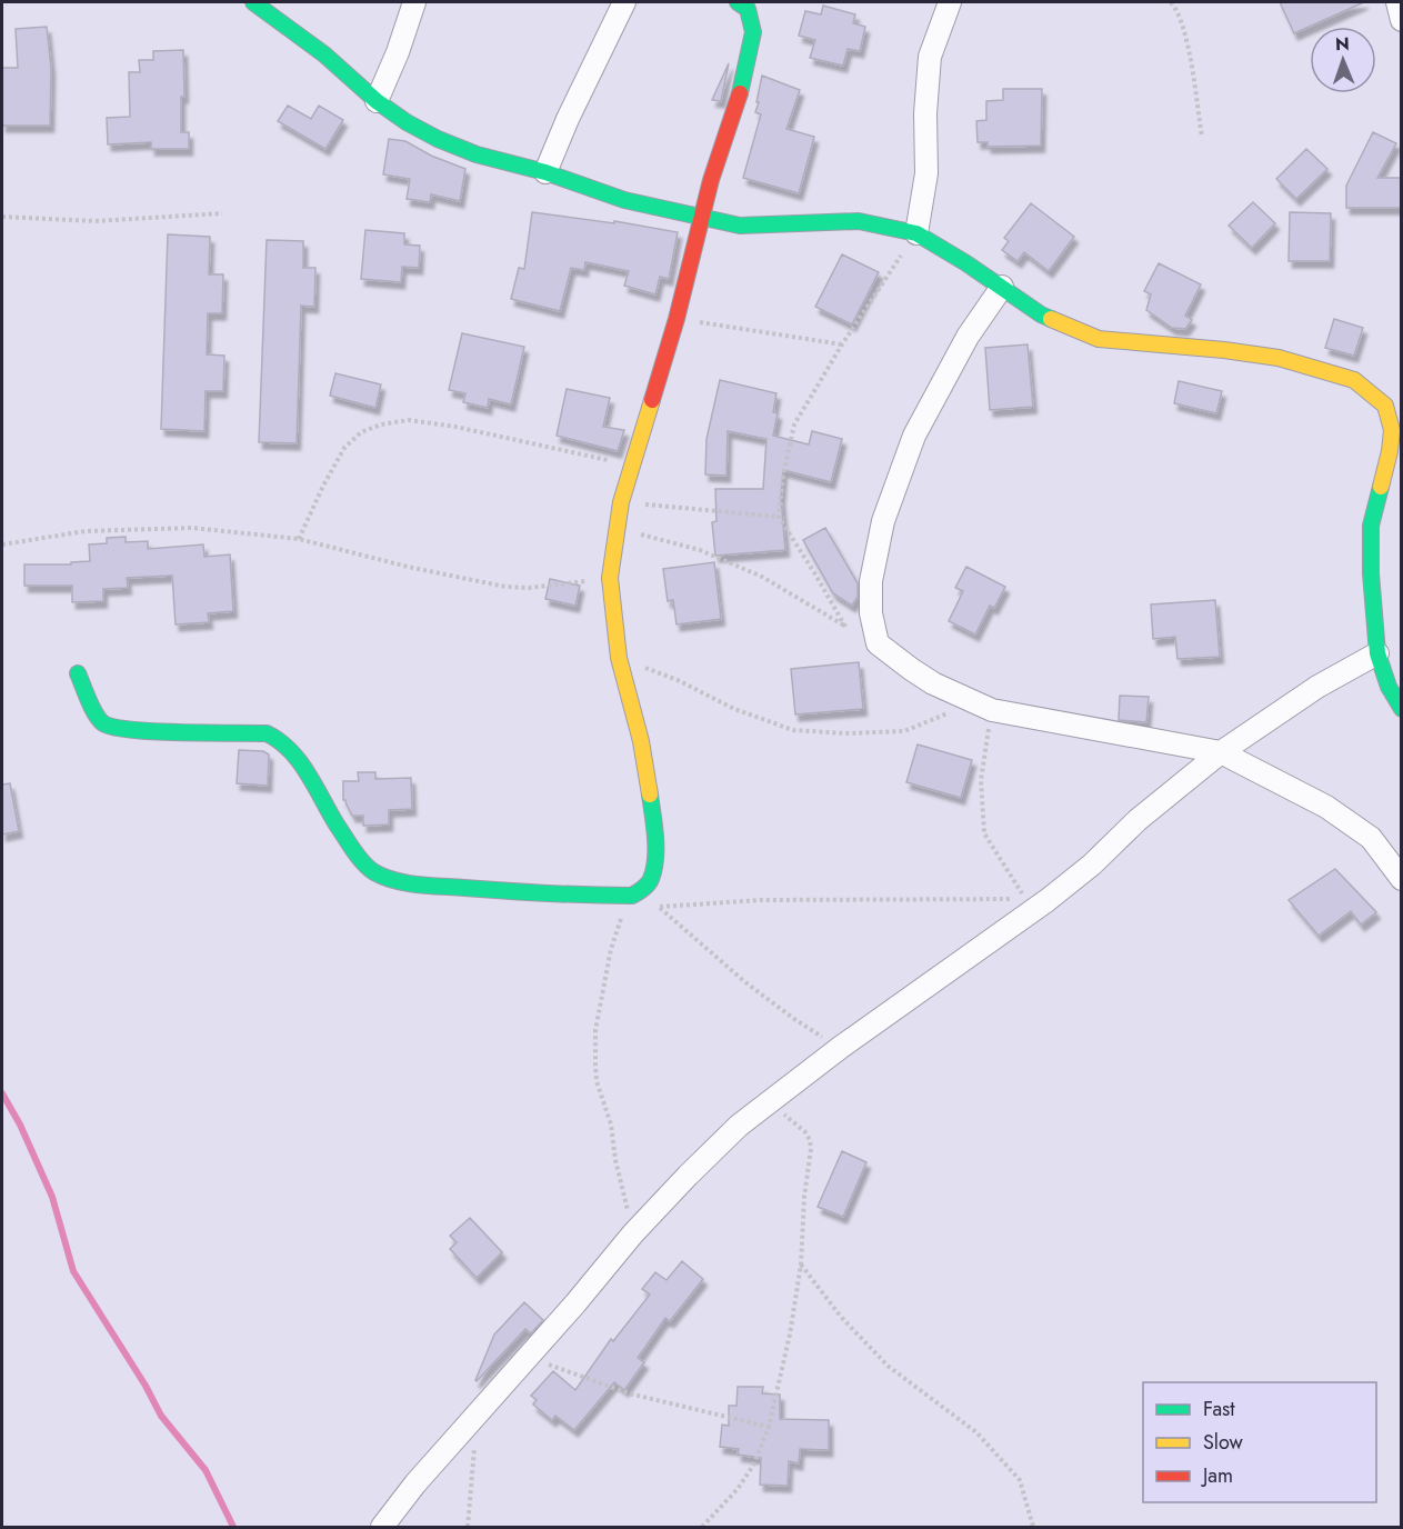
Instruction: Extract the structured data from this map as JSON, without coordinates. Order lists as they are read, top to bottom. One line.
{"legend":["Fast","Slow","Jam"],"north":"top"}
